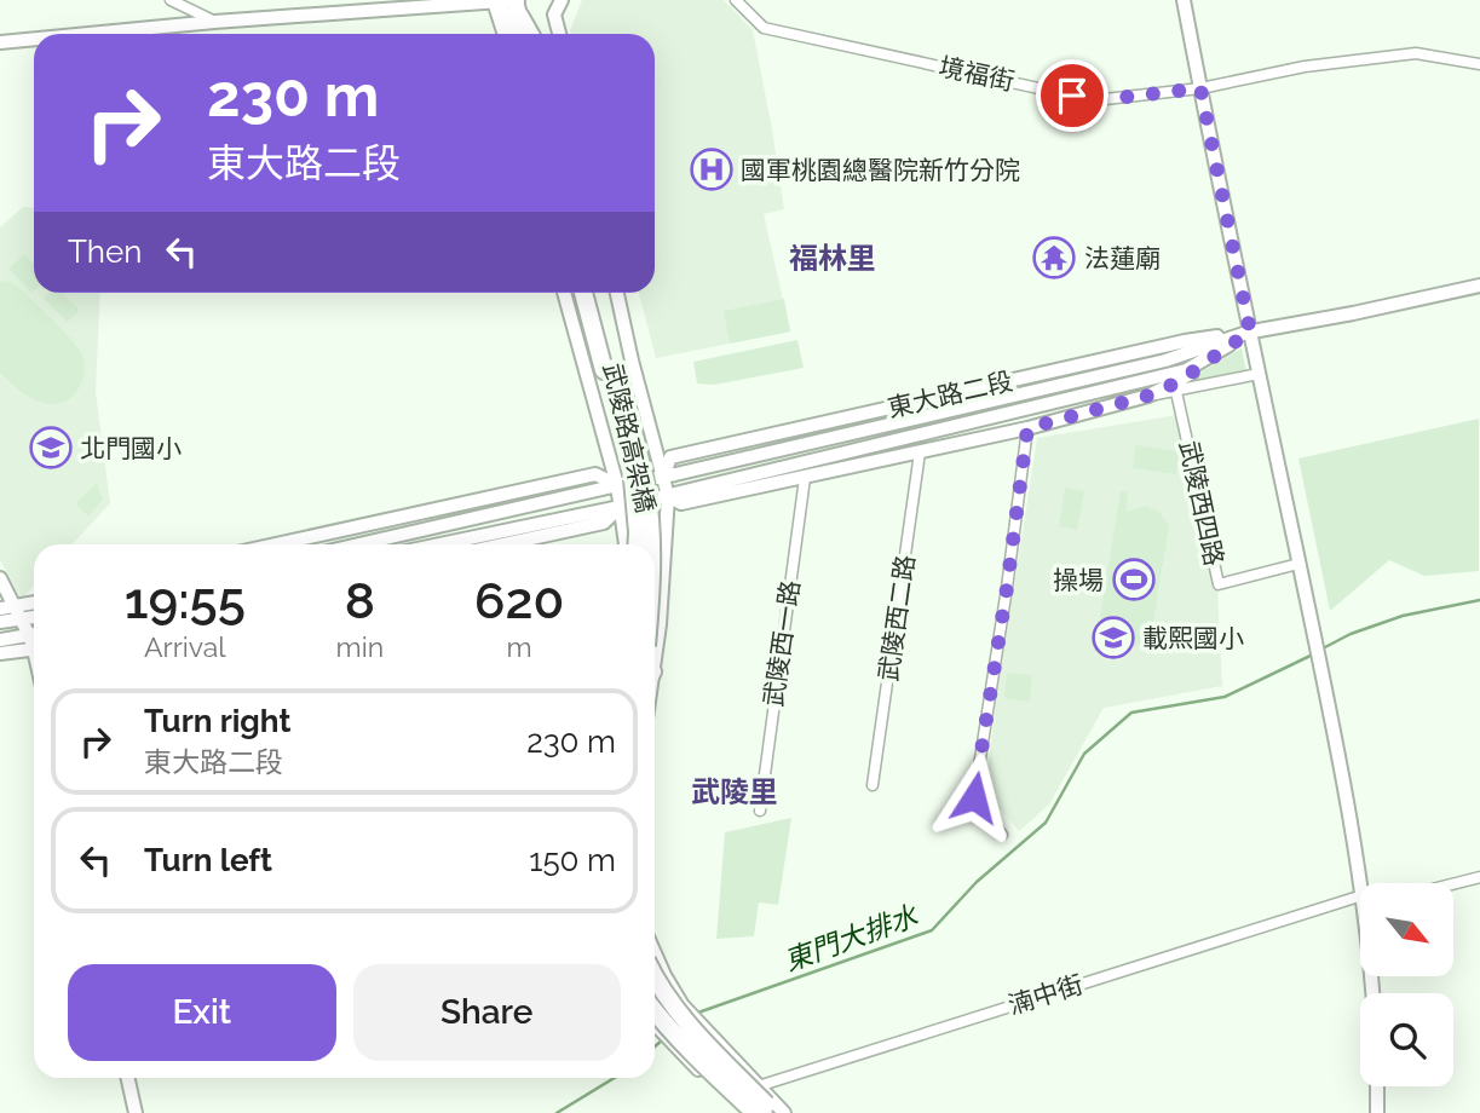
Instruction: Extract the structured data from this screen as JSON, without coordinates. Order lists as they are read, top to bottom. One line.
{"streets":{"highway":["武陵路高架橋"],"street":["境福街","東大路二段","武陵西四路","武陵西二路","武陵西一路","湳中街"]},"crossings":[["東大路二段","武陵西四路"],["東大路二段","武陵西二路"],["東大路二段","武陵西一路"]],"districts":["福林里","武陵里"],"water":["東門大排水"],"places":{"hospital":["國軍桃園總醫院新竹分院"],"temple":["法蓮廟"],"school or university":["北門國小","載熙國小"],"sports":["操場"]},"north":"bottom right","page":{"turn":["230 m","東大路二段"],"then":"Then","eta":["19:55","Arrival","8","min","620","m"],"list":[{"name":"Turn right","note":"東大路二段","value":"230 m"},{"name":"Turn left","value":"150 m"}],"buttons":["Exit","Share"]}}
